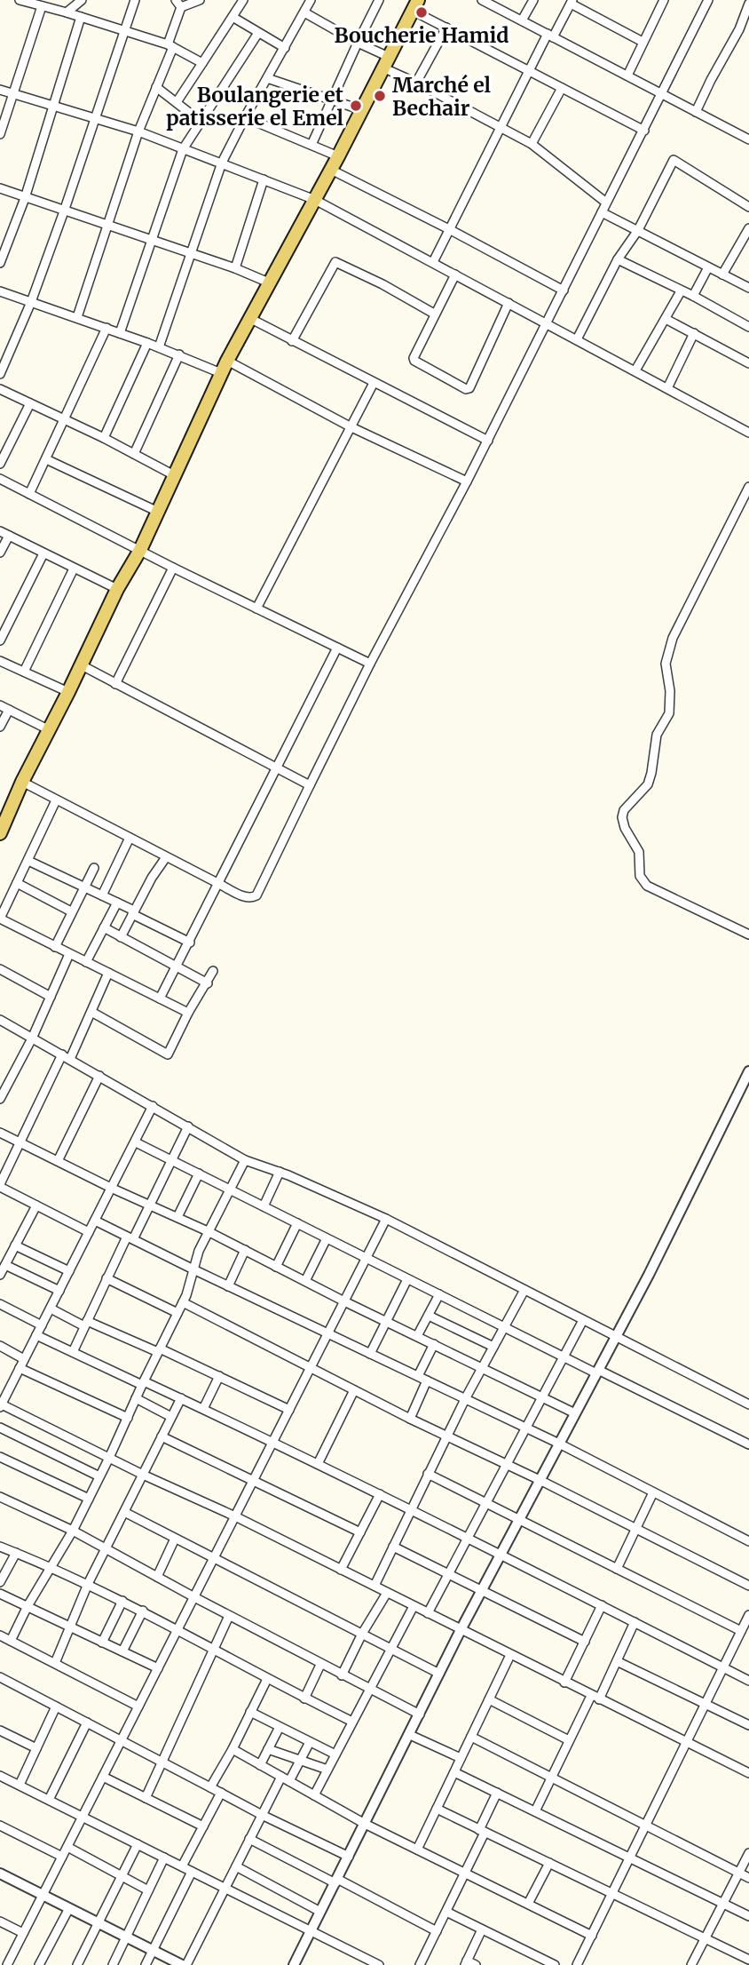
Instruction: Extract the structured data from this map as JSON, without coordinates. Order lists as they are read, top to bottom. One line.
{"places":["Boucherie Hamid","Marché el Bechair","Boulangerie et patisserie el Emel"]}
